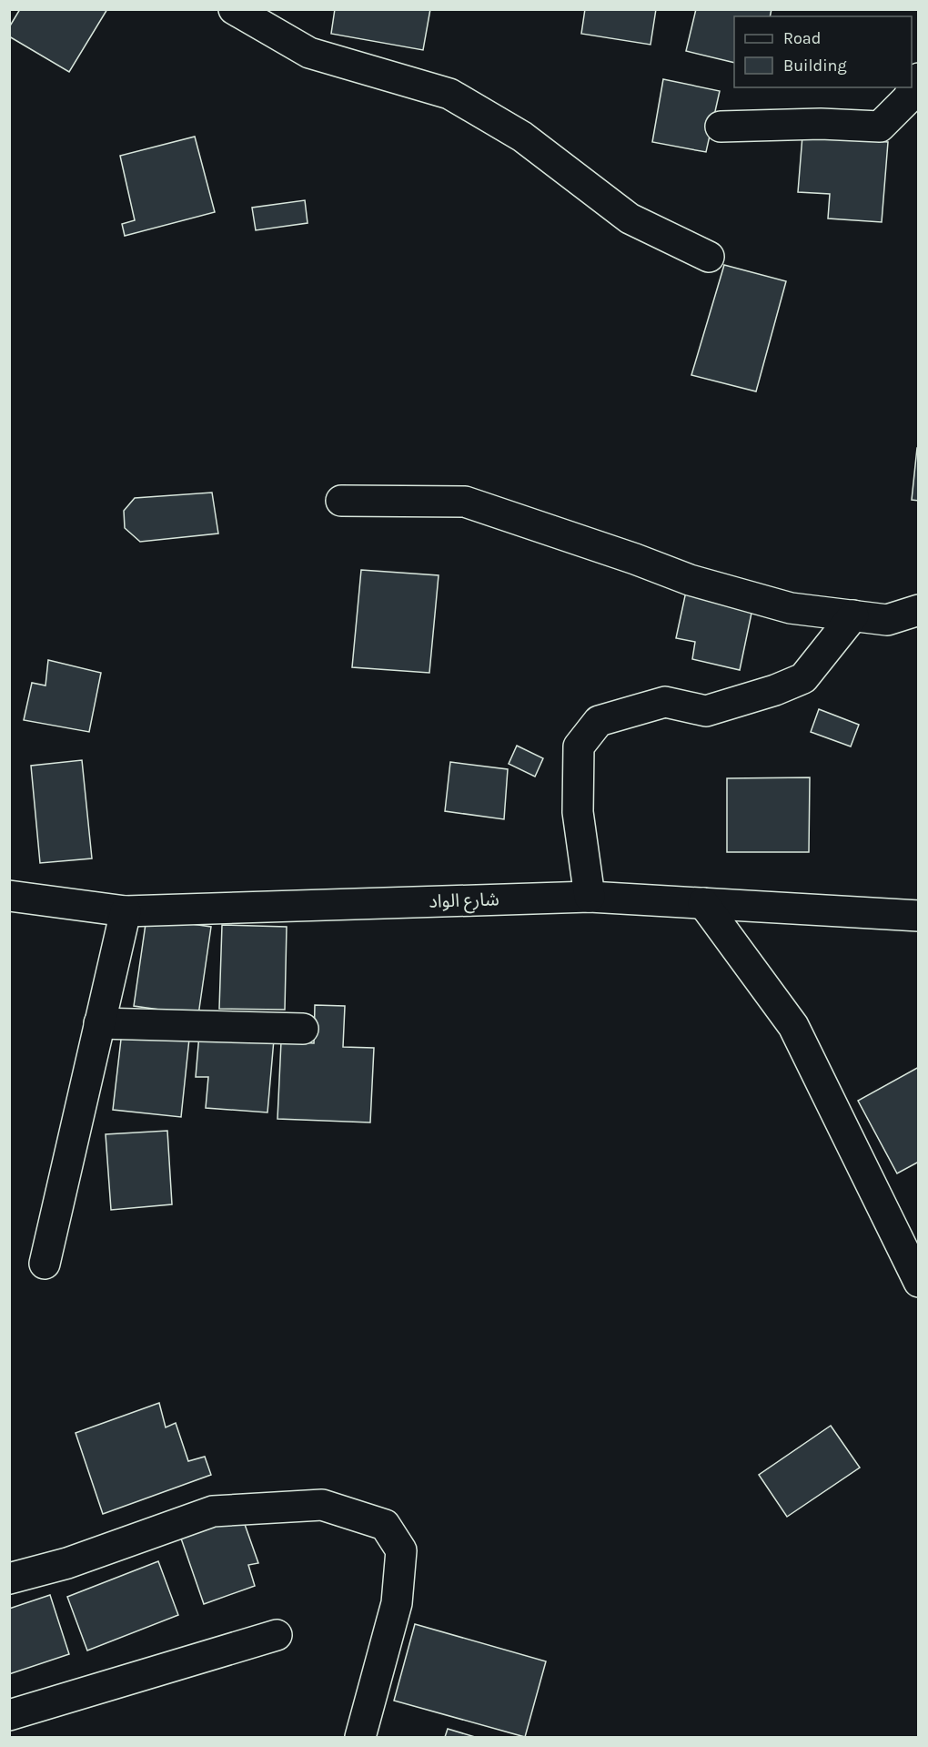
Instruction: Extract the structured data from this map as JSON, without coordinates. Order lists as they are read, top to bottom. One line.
{"streets":{"street":["شارع الواد"]},"legend":["Road","Building"]}
